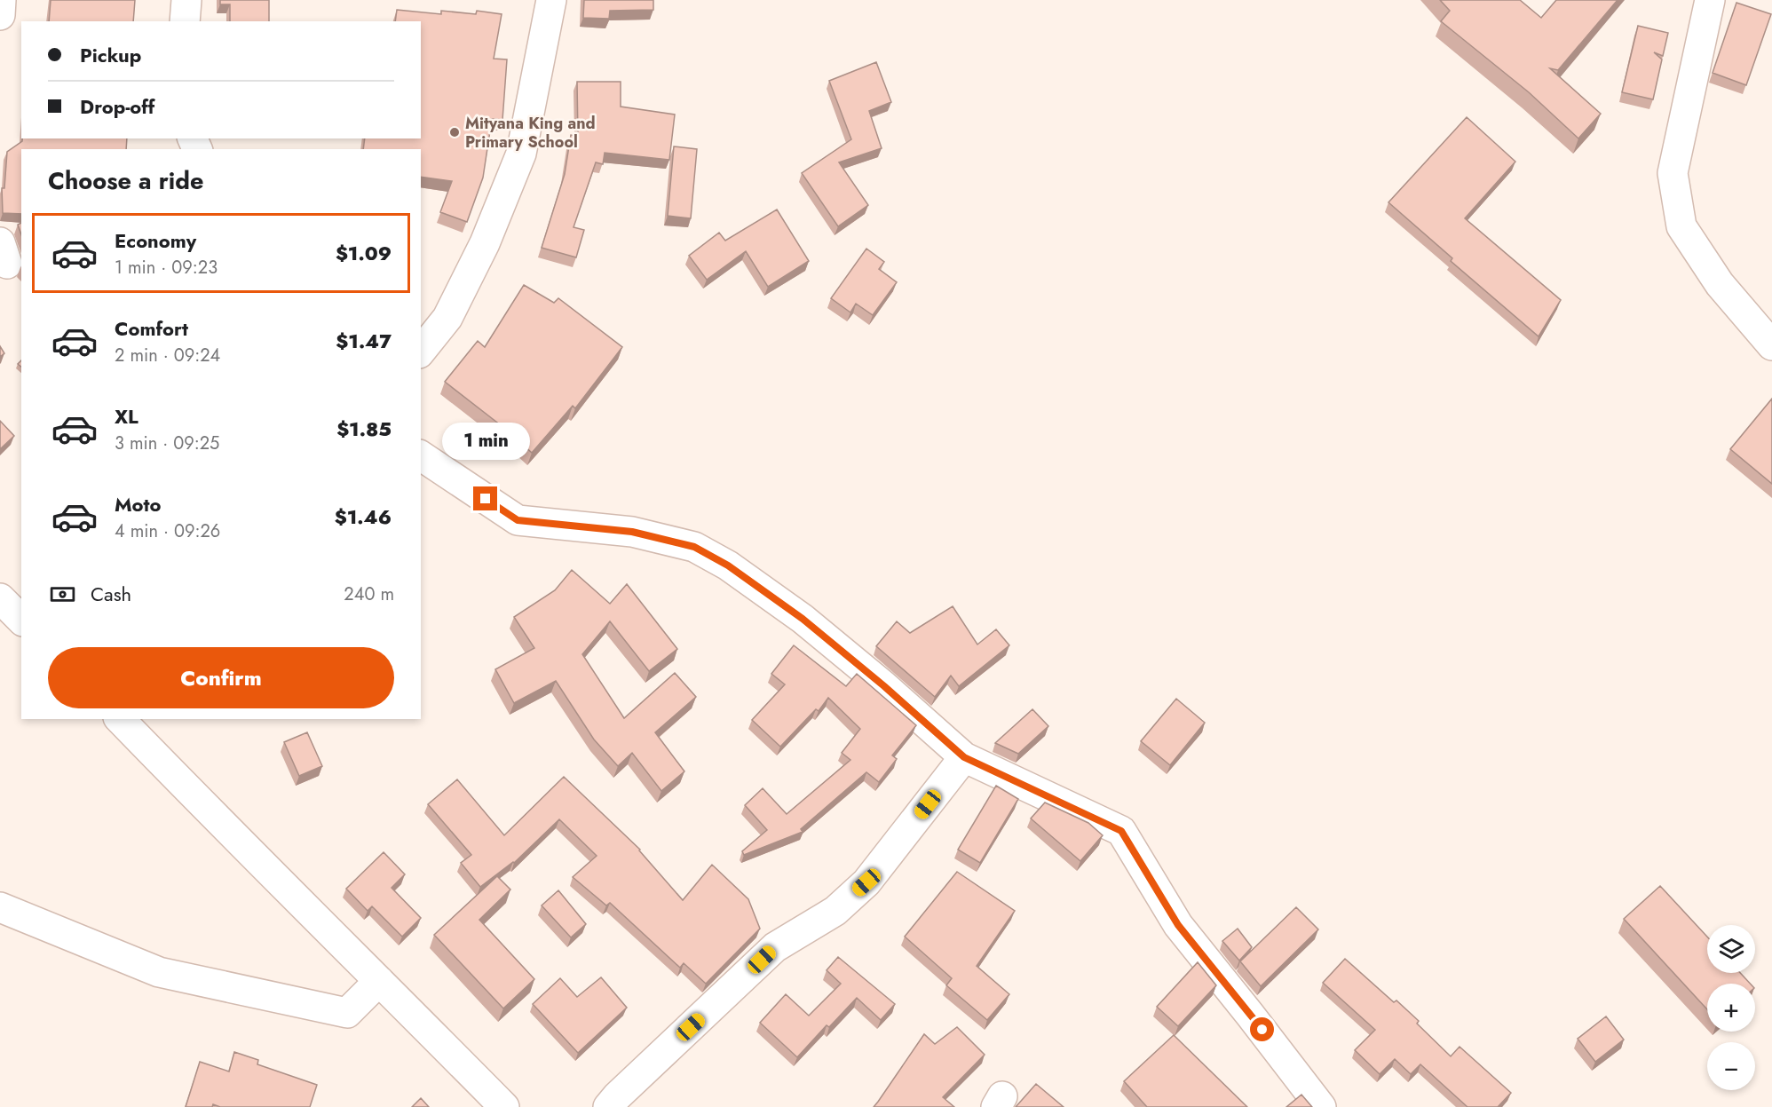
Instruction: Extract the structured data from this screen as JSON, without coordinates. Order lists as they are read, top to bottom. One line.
{"places":["Mityana King and Primary School"],"page":{"banner":["Pickup","Drop-off"],"heading":"Choose a ride","list":[{"name":"Economy","note":"1 min · 09:23","value":"$1.09"},{"name":"Comfort","note":"2 min · 09:24","value":"$1.47"},{"name":"XL","note":"3 min · 09:25","value":"$1.85"},{"name":"Moto","note":"4 min · 09:26","value":"$1.46"}],"bubble":"1 min","pay":["Cash","240 m"],"buttons":"Confirm","map_buttons":["+","−"]}}
